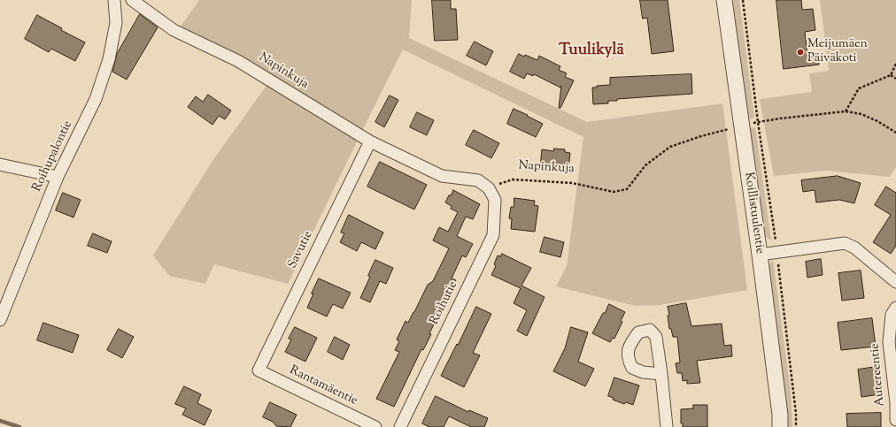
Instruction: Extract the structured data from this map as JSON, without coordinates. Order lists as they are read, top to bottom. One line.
{"streets":{"street":["Napinkuja","Roihupalontie","Koillistuulentie","Savutie","Roihutie","Autereentie","Rantamäentie"]},"crossings":[["Napinkuja","Koillistuulentie"],["Napinkuja","Savutie"],["Napinkuja","Roihutie"],["Savutie","Rantamäentie"]],"districts":["Tuulikylä"],"places":["Meijumäen Päiväkoti"]}
